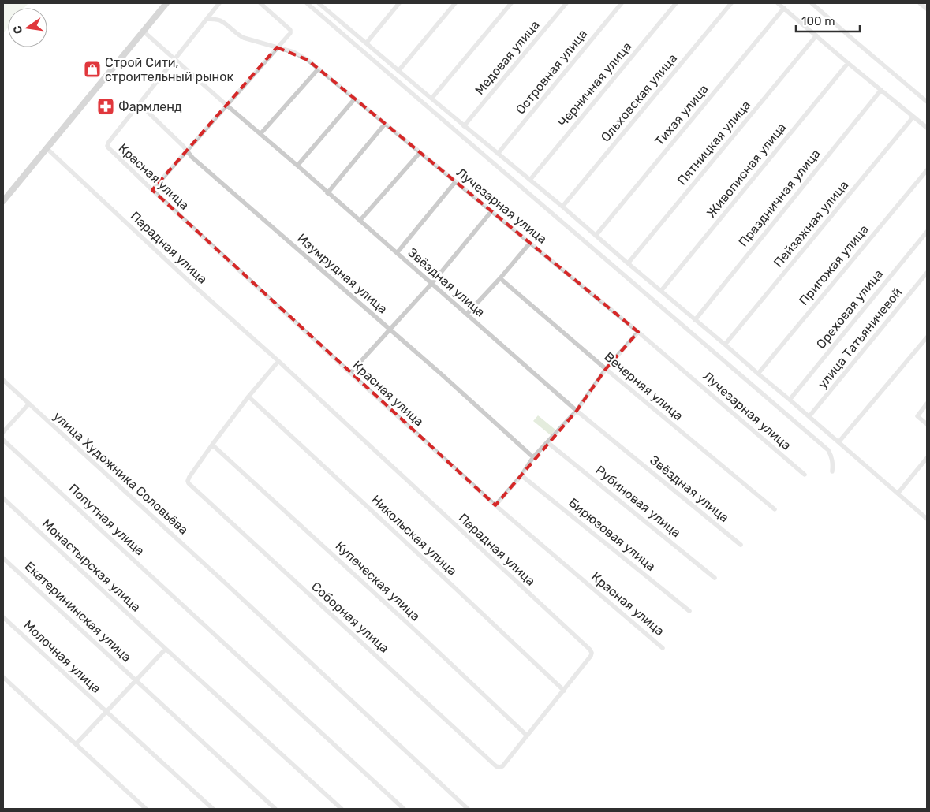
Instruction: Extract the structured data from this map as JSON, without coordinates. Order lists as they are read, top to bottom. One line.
{"streets":{"street":["Медовая улица","Островная улица","Черничная улица","Ольховская улица","Тихая улица","Пятницкая улица","Живописная улица","Красная улица","Праздничная улица","Лучезарная улица","Пейзажная улица","Парадная улица","Пригожая улица","Изумрудная улица","Звёздная улица","Ореховая улица","улица Татьяничевой","Вечерняя улица","улица Художника Соловьёва","Рубиновая улица","Попутная улица","Бирюзовая улица","Никольская улица","Монастырская улица","Купеческая улица","Екатерининская улица","Соборная улица","Молочная улица"]},"crossings":[["Красная улица","Изумрудная улица"],["Парадная улица","Никольская улица"],["Парадная улица","Купеческая улица"],["Парадная улица","Соборная улица"],["Купеческая улица","Соборная улица"]],"places":{"shop":["Строй Сити, строительный рынок"],"pharmacy":["Фармленд"]},"scale_bar":"100 m","north":"left"}
